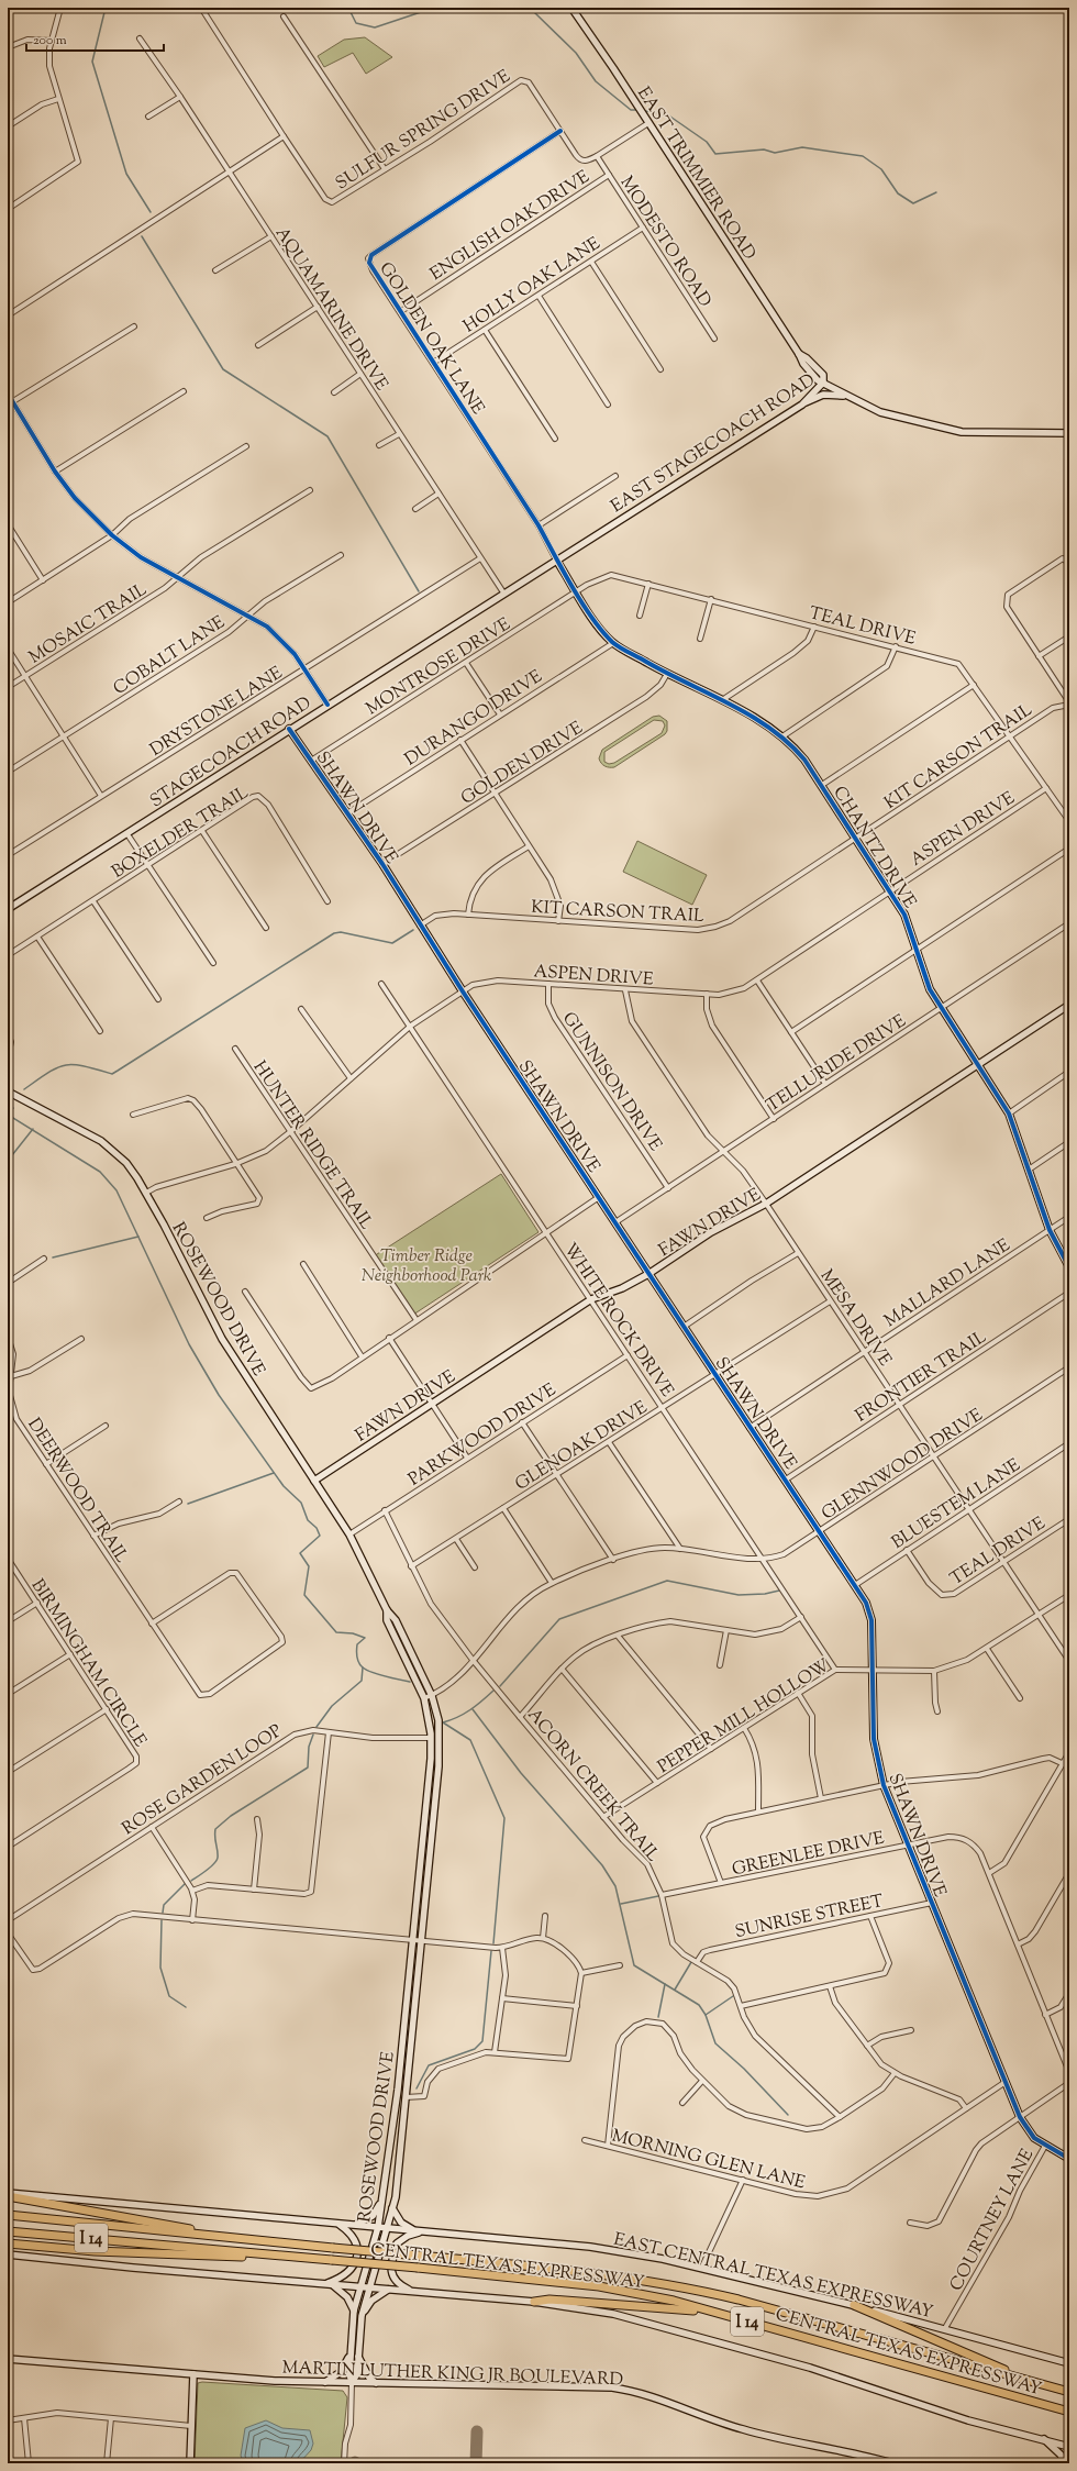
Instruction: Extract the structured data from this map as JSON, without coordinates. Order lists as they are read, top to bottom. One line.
{"streets":{"highway":["I 14","CENTRAL TEXAS EXPRESSWAY"],"main road":["EAST TRIMMIER ROAD","EAST STAGECOACH ROAD","STAGECOACH ROAD","SHAWN DRIVE","CHANTZ DRIVE","FAWN DRIVE","ROSEWOOD DRIVE","EAST CENTRAL TEXAS EXPRESSWAY","MARTIN LUTHER KING JR BOULEVARD"],"street":["SULFUR SPRING DRIVE","ENGLISH OAK DRIVE","MODESTO ROAD","HOLLY OAK LANE","AQUAMARINE DRIVE","GOLDEN OAK LANE","MOSAIC TRAIL","TEAL DRIVE","COBALT LANE","MONTROSE DRIVE","DRYSTONE LANE","DURANGO DRIVE","KIT CARSON TRAIL","GOLDEN DRIVE","ASPEN DRIVE","BOXELDER TRAIL","TELLURIDE DRIVE","GUNNISON DRIVE","HUNTER RIDGE TRAIL","MALLARD LANE","MESA DRIVE","WHITE ROCK DRIVE","FRONTIER TRAIL","PARKWOOD DRIVE","GLENOAK DRIVE","GLENNWOOD DRIVE","DEERWOOD TRAIL","BLUESTEM LANE","BIRMINGHAM CIRCLE","PEPPER MILL HOLLOW","ROSE GARDEN LOOP","ACORN CREEK TRAIL","GREENLEE DRIVE","SUNRISE STREET","MORNING GLEN LANE","COURTNEY LANE"]},"crossings":[["SULFUR SPRING DRIVE","EAST TRIMMIER ROAD"],["SULFUR SPRING DRIVE","MODESTO ROAD"],["SULFUR SPRING DRIVE","GOLDEN OAK LANE"],["EAST TRIMMIER ROAD","EAST STAGECOACH ROAD"],["ENGLISH OAK DRIVE","MODESTO ROAD"],["ENGLISH OAK DRIVE","GOLDEN OAK LANE"],["MODESTO ROAD","HOLLY OAK LANE"],["HOLLY OAK LANE","GOLDEN OAK LANE"],["AQUAMARINE DRIVE","DRYSTONE LANE"],["AQUAMARINE DRIVE","STAGECOACH ROAD"],["GOLDEN OAK LANE","EAST STAGECOACH ROAD"],["GOLDEN OAK LANE","STAGECOACH ROAD"],["GOLDEN OAK LANE","CHANTZ DRIVE"],["EAST STAGECOACH ROAD","STAGECOACH ROAD"],["EAST STAGECOACH ROAD","CHANTZ DRIVE"],["TEAL DRIVE","MONTROSE DRIVE"],["TEAL DRIVE","KIT CARSON TRAIL"],["TEAL DRIVE","ASPEN DRIVE"],["TEAL DRIVE","CHANTZ DRIVE"],["TEAL DRIVE","MESA DRIVE"],["TEAL DRIVE","BLUESTEM LANE"],["MONTROSE DRIVE","SHAWN DRIVE"],["MONTROSE DRIVE","CHANTZ DRIVE"],["DURANGO DRIVE","SHAWN DRIVE"],["DURANGO DRIVE","CHANTZ DRIVE"],["STAGECOACH ROAD","SHAWN DRIVE"],["STAGECOACH ROAD","CHANTZ DRIVE"],["KIT CARSON TRAIL","SHAWN DRIVE"],["KIT CARSON TRAIL","CHANTZ DRIVE"],["GOLDEN DRIVE","SHAWN DRIVE"],["GOLDEN DRIVE","CHANTZ DRIVE"],["SHAWN DRIVE","ASPEN DRIVE"],["SHAWN DRIVE","TELLURIDE DRIVE"],["SHAWN DRIVE","FAWN DRIVE"],["SHAWN DRIVE","MALLARD LANE"],["SHAWN DRIVE","FRONTIER TRAIL"],["SHAWN DRIVE","GLENOAK DRIVE"],["SHAWN DRIVE","GLENNWOOD DRIVE"],["SHAWN DRIVE","BLUESTEM LANE"],["SHAWN DRIVE","PEPPER MILL HOLLOW"],["SHAWN DRIVE","GREENLEE DRIVE"],["SHAWN DRIVE","SUNRISE STREET"],["SHAWN DRIVE","MORNING GLEN LANE"],["SHAWN DRIVE","COURTNEY LANE"],["ASPEN DRIVE","CHANTZ DRIVE"],["ASPEN DRIVE","GUNNISON DRIVE"],["ASPEN DRIVE","HUNTER RIDGE TRAIL"],["ASPEN DRIVE","ROSEWOOD DRIVE"],["ASPEN DRIVE","MESA DRIVE"],["ASPEN DRIVE","WHITE ROCK DRIVE"],["CHANTZ DRIVE","TELLURIDE DRIVE"],["CHANTZ DRIVE","FAWN DRIVE"],["CHANTZ DRIVE","MALLARD LANE"],["TELLURIDE DRIVE","GUNNISON DRIVE"],["TELLURIDE DRIVE","MESA DRIVE"],["FAWN DRIVE","ROSEWOOD DRIVE"],["FAWN DRIVE","MESA DRIVE"],["FAWN DRIVE","WHITE ROCK DRIVE"],["MALLARD LANE","MESA DRIVE"],["ROSEWOOD DRIVE","PARKWOOD DRIVE"],["ROSEWOOD DRIVE","GLENNWOOD DRIVE"],["ROSEWOOD DRIVE","ROSE GARDEN LOOP"],["ROSEWOOD DRIVE","EAST CENTRAL TEXAS EXPRESSWAY"],["ROSEWOOD DRIVE","MARTIN LUTHER KING JR BOULEVARD"],["MESA DRIVE","FRONTIER TRAIL"],["MESA DRIVE","GLENOAK DRIVE"],["MESA DRIVE","GLENNWOOD DRIVE"],["MESA DRIVE","BLUESTEM LANE"],["MESA DRIVE","PEPPER MILL HOLLOW"],["WHITE ROCK DRIVE","PARKWOOD DRIVE"],["WHITE ROCK DRIVE","GLENOAK DRIVE"],["WHITE ROCK DRIVE","GLENNWOOD DRIVE"],["WHITE ROCK DRIVE","PEPPER MILL HOLLOW"],["PARKWOOD DRIVE","ACORN CREEK TRAIL"],["GLENOAK DRIVE","ACORN CREEK TRAIL"],["GLENNWOOD DRIVE","ACORN CREEK TRAIL"],["PEPPER MILL HOLLOW","ACORN CREEK TRAIL"],["ACORN CREEK TRAIL","GREENLEE DRIVE"],["ACORN CREEK TRAIL","SUNRISE STREET"],["COURTNEY LANE","EAST CENTRAL TEXAS EXPRESSWAY"]],"parks":["Timber Ridge Neighborhood Park"],"scale_bar":"200 m"}
